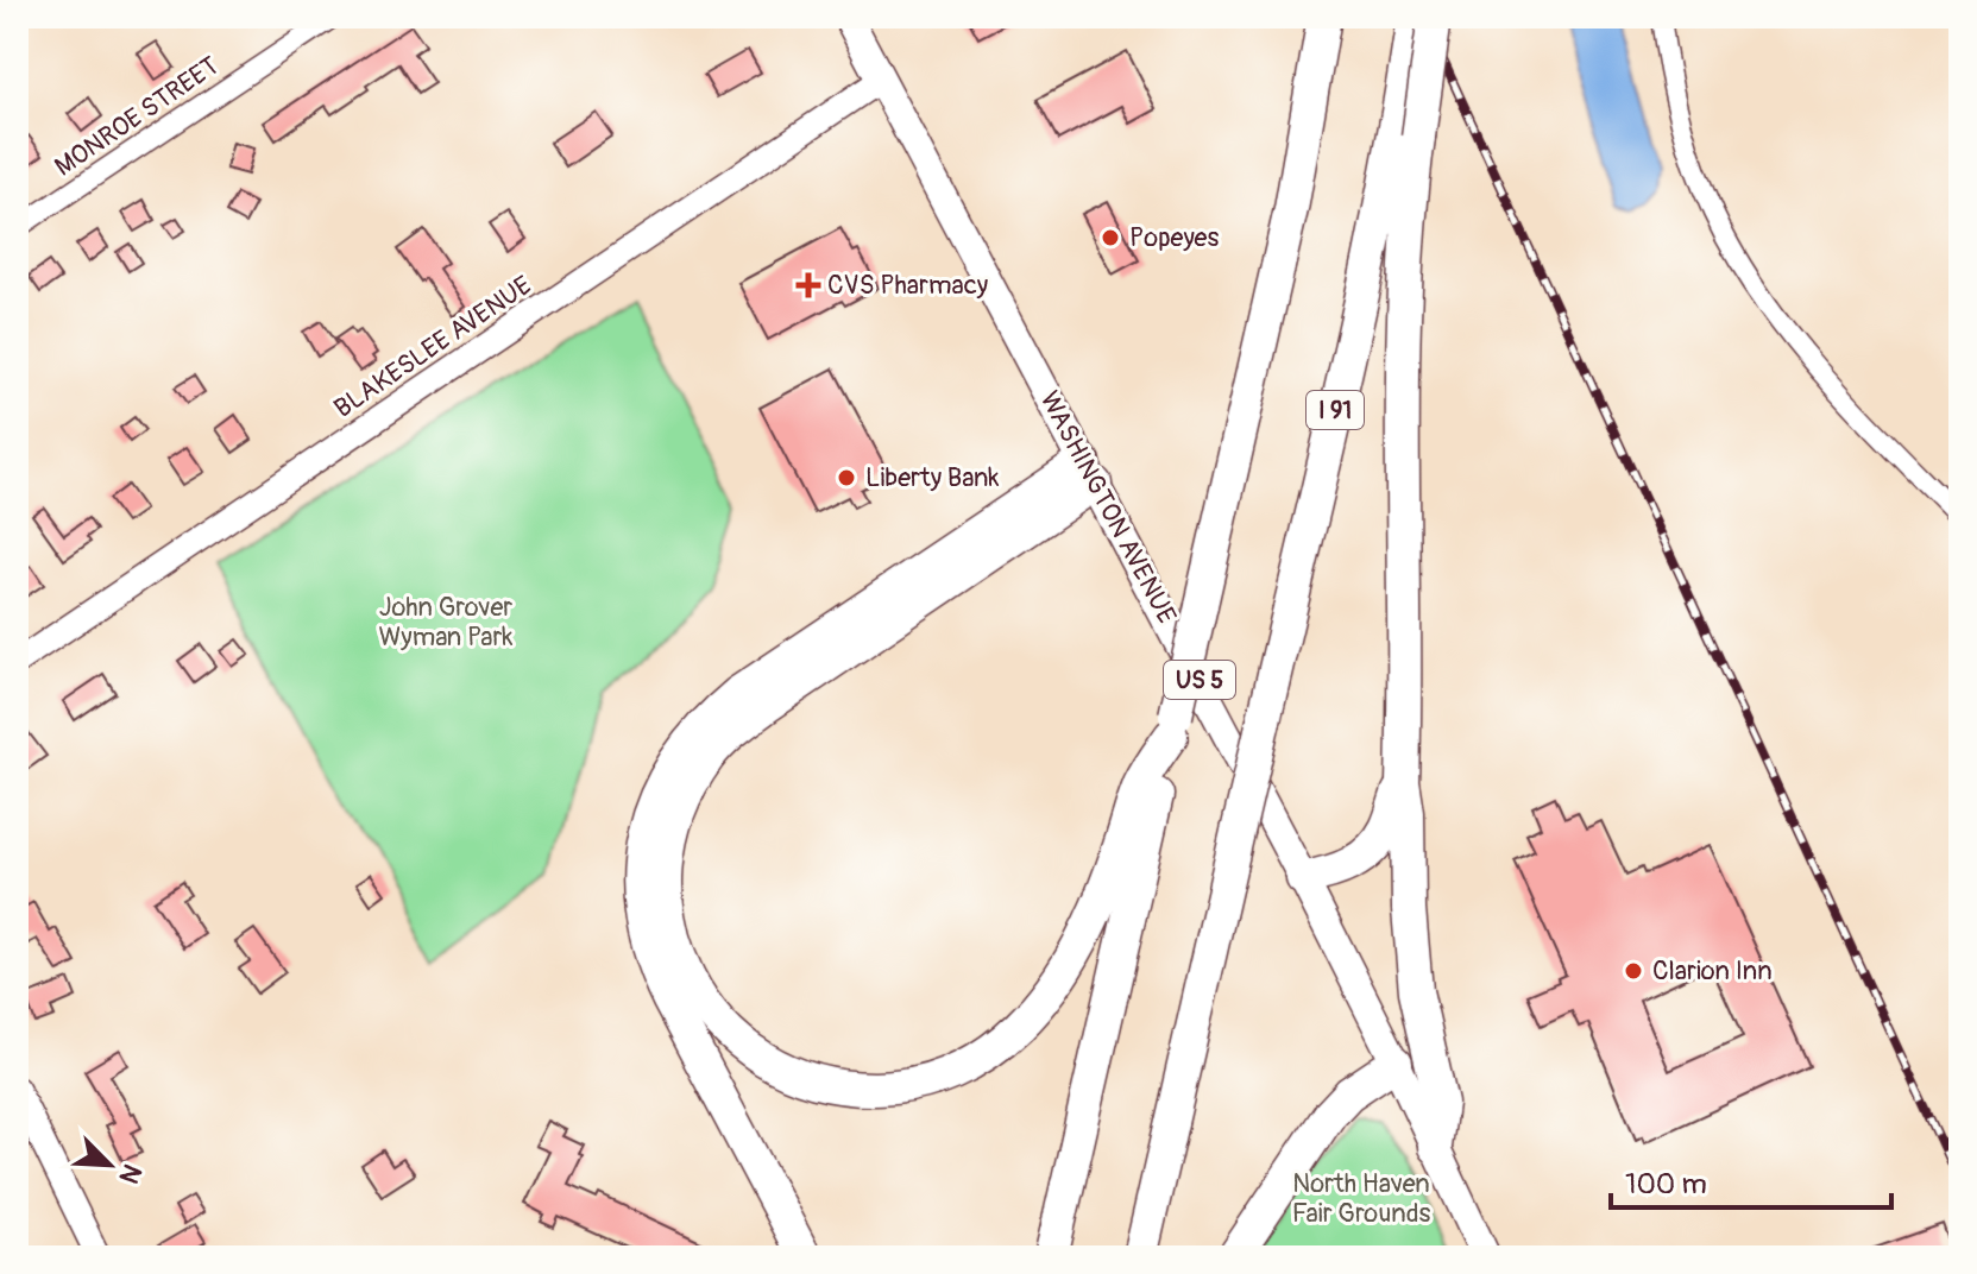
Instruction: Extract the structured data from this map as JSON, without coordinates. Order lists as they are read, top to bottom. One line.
{"streets":{"highway":["I 91"],"main road":["WASHINGTON AVENUE","US 5"],"street":["MONROE STREET","BLAKESLEE AVENUE"]},"crossings":[["BLAKESLEE AVENUE","WASHINGTON AVENUE"]],"parks":["John Grover Wyman Park","North Haven Fair Grounds"],"places":{"other":["Popeyes","Liberty Bank","Clarion Inn"],"health":["CVS Pharmacy"]},"scale_bar":"100 m","north":"bottom right"}
